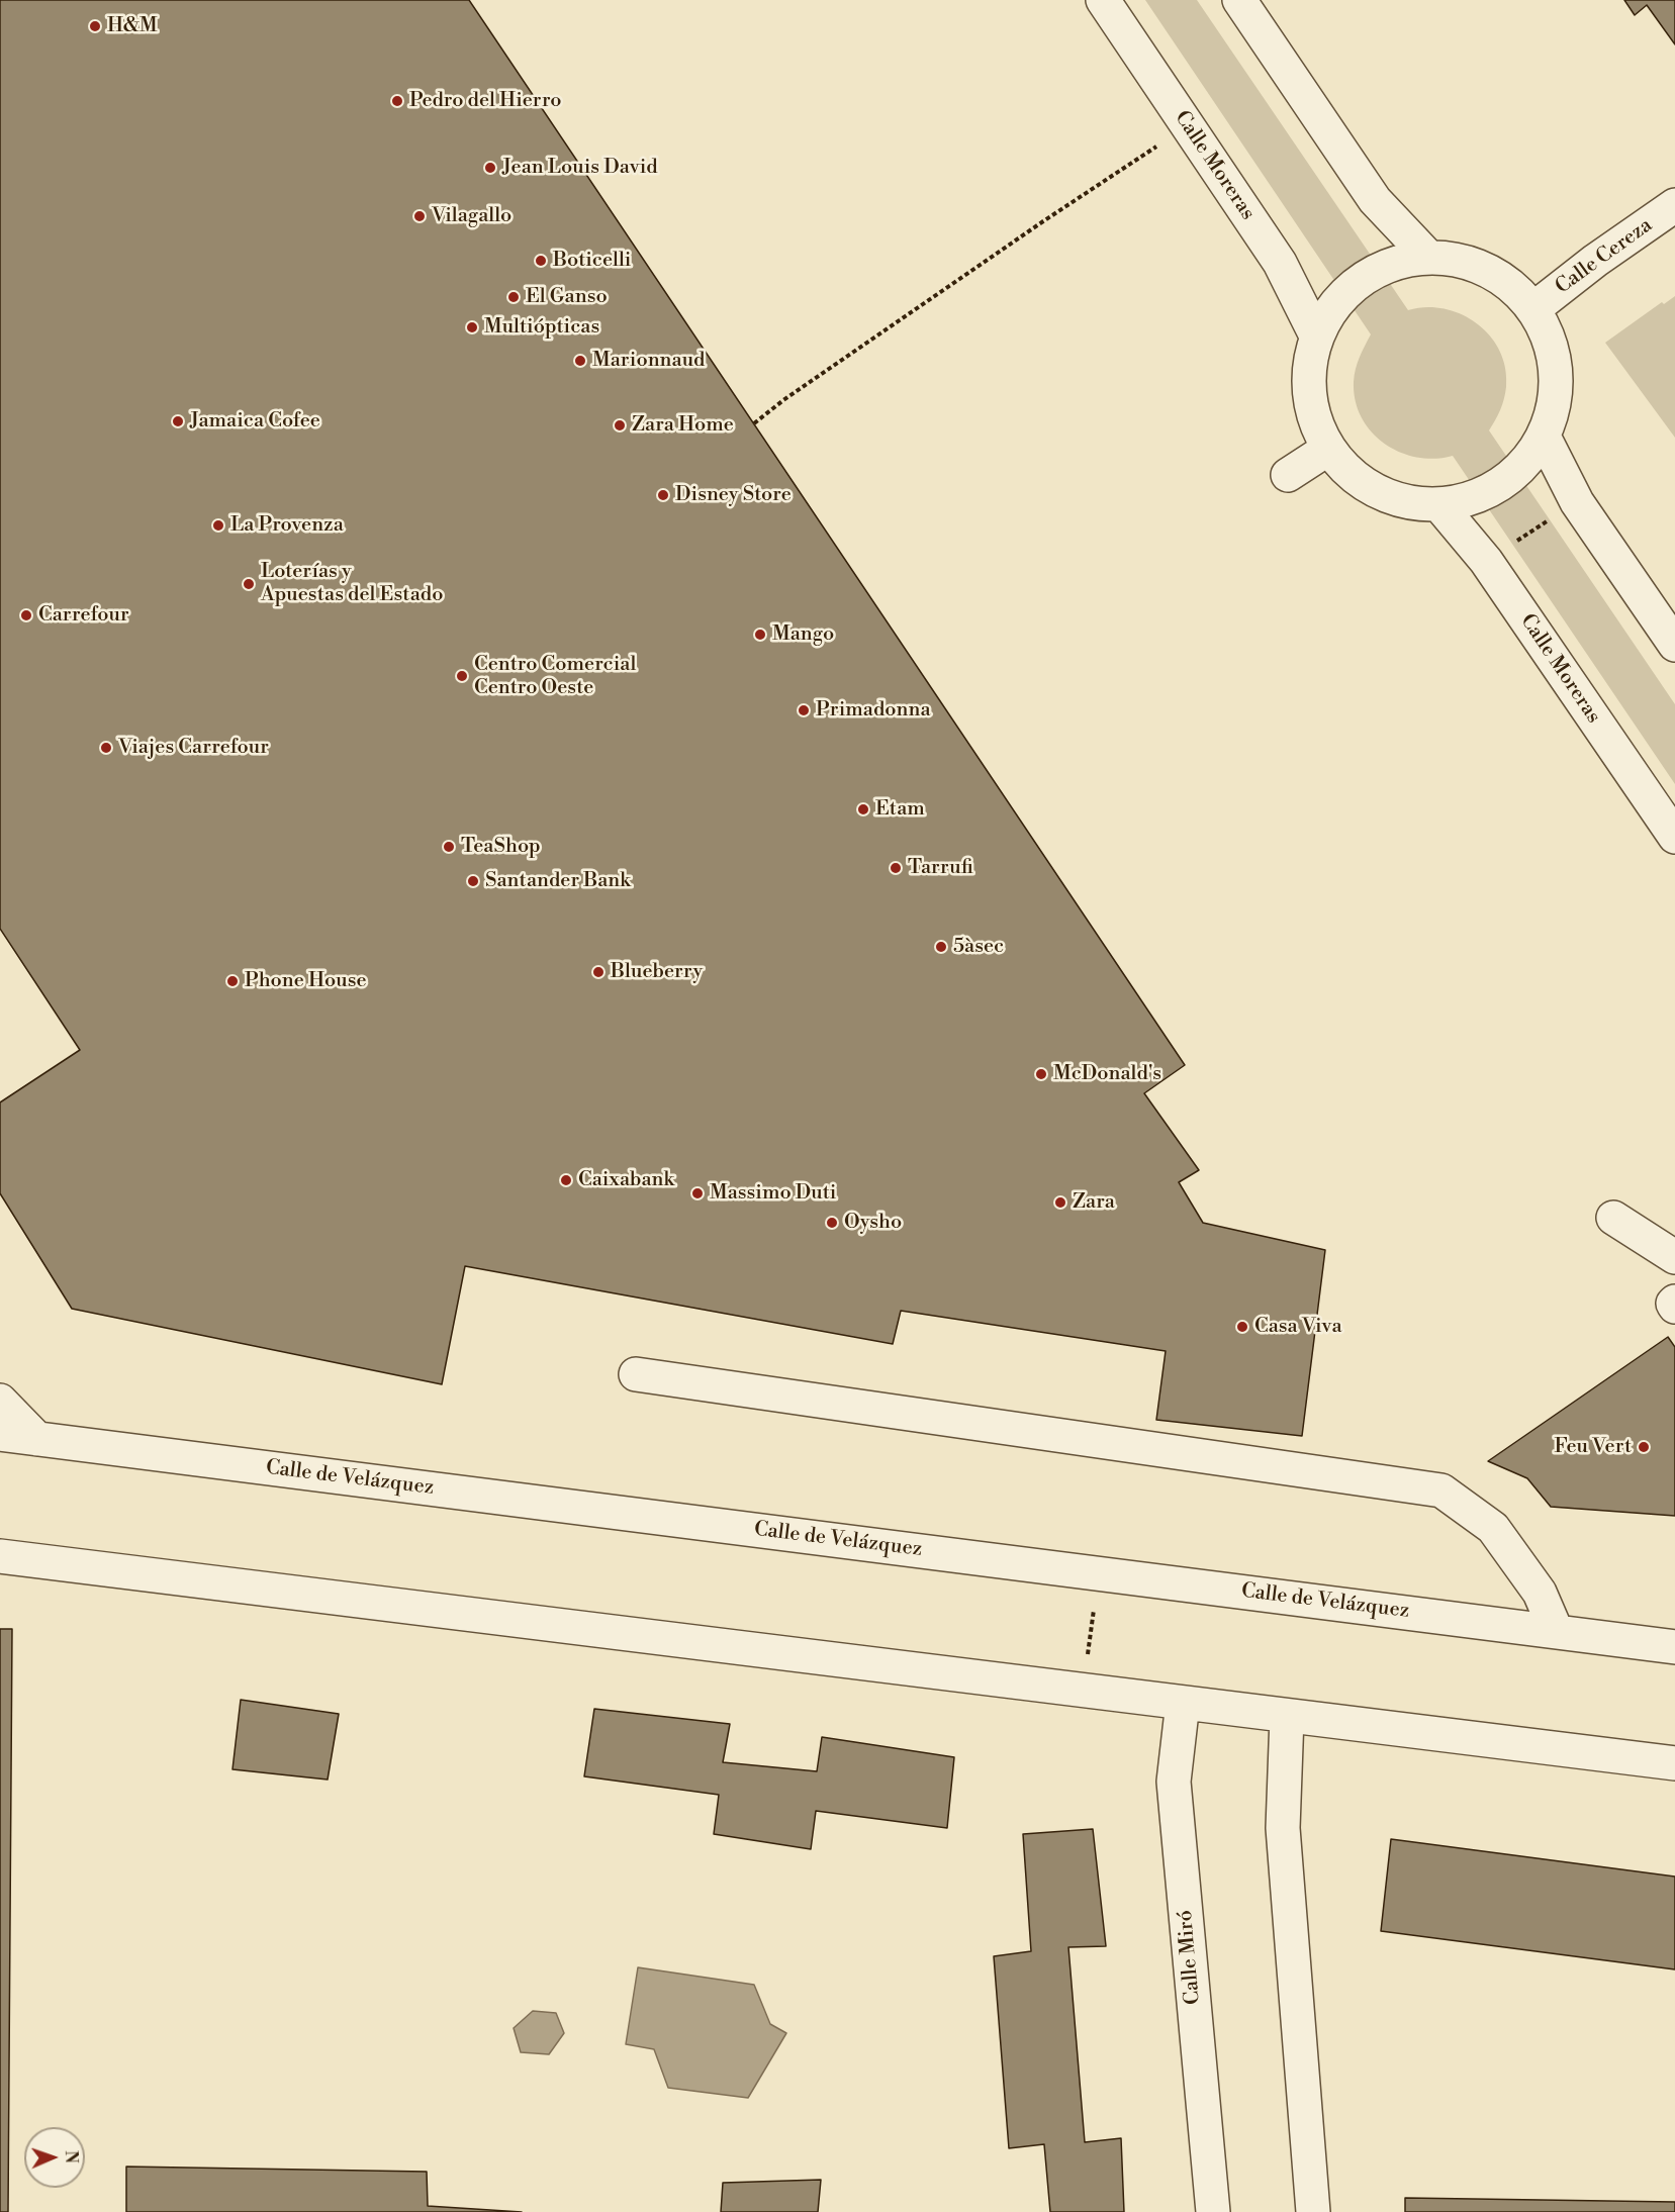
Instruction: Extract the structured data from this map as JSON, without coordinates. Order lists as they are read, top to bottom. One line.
{"streets":{"street":["Calle Moreras","Calle Cereza","Calle de Velázquez","Calle Miró"]},"places":["H&M","Pedro del Hierro","Jean Louis David","Vilagallo","Boticelli","El Ganso","Multiópticas","Marionnaud","Jamaica Cofee","Zara Home","Disney Store","La Provenza","Loterías y Apuestas del Estado","Carrefour","Mango","Centro Comercial Centro Oeste","Primadonna","Viajes Carrefour","Etam","TeaShop","Tarrufi","Santander Bank","5àsec","Blueberry","Phone House","McDonald's","Caixabank","Massimo Duti","Zara","Oysho","Casa Viva","Feu Vert"],"north":"right"}
